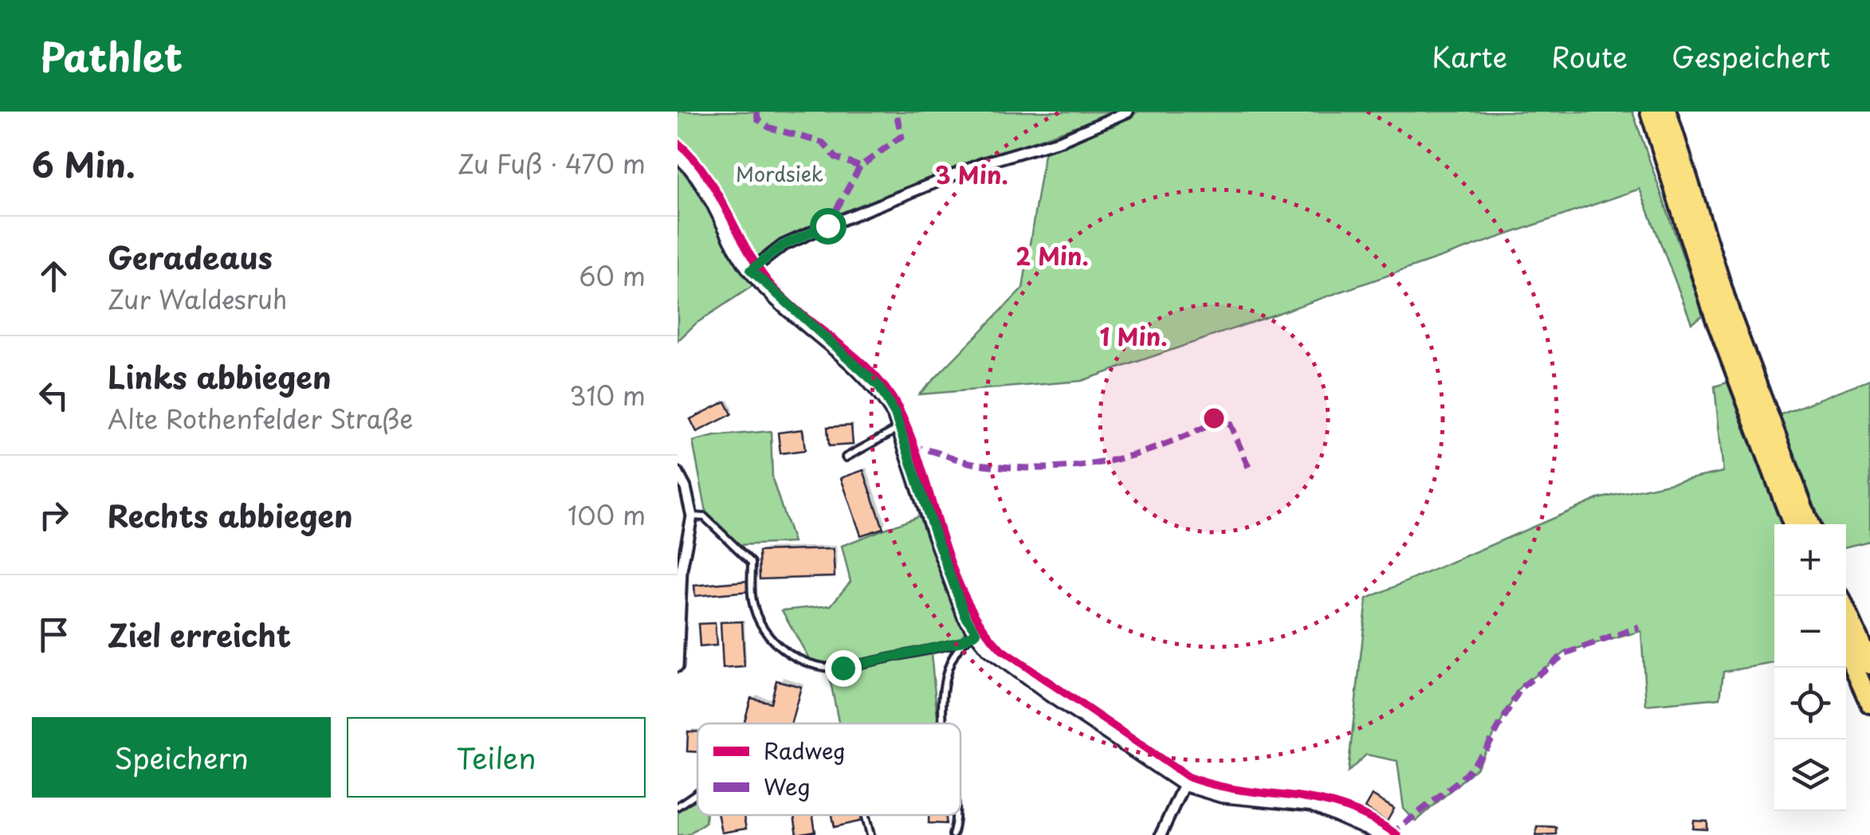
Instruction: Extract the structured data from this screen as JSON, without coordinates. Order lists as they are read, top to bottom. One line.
{"parks":["Mordsiek"],"legend":["Radweg","Weg"],"page":{"header":"Pathlet","nav":["Karte","Route","Gespeichert"],"heading":["6 Min.","Zu Fuß · 470 m"],"list":[["Geradeaus","Zur Waldesruh","60 m"],["Links abbiegen","Alte Rothenfelder Straße","310 m"],["Rechts abbiegen","100 m"],"Ziel erreicht"],"map_buttons":["+","−"],"buttons":["Speichern","Teilen"]},"rings":["3 Min.","2 Min.","1 Min."]}
